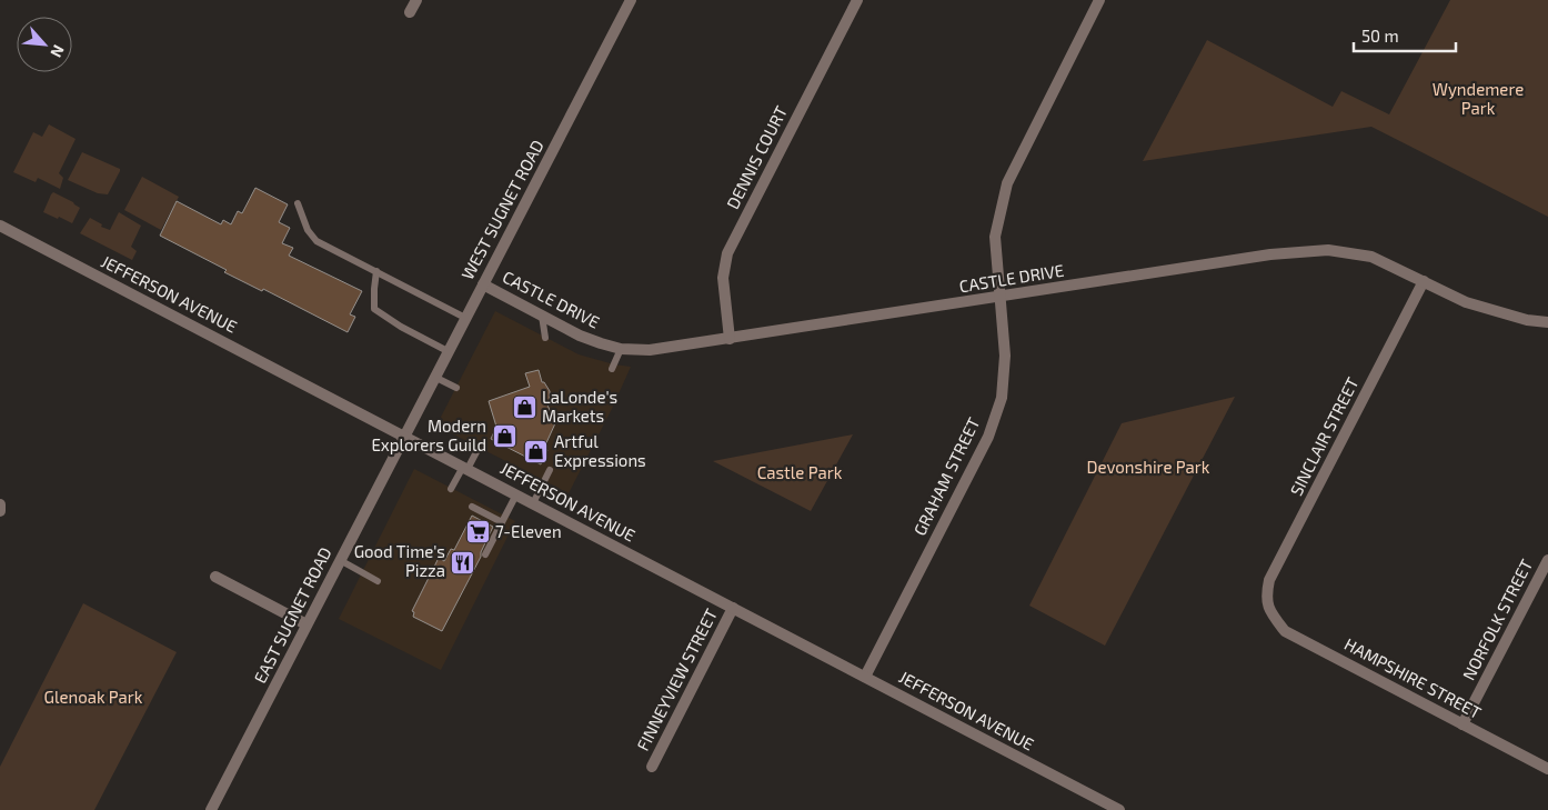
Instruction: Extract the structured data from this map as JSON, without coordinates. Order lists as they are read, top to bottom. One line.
{"streets":{"street":["DENNIS COURT","WEST SUGNET ROAD","CASTLE DRIVE","JEFFERSON AVENUE","SINCLAIR STREET","GRAHAM STREET","EAST SUGNET ROAD","NORFOLK STREET","HAMPSHIRE STREET","FINNEYVIEW STREET"]},"crossings":[["DENNIS COURT","CASTLE DRIVE"],["WEST SUGNET ROAD","CASTLE DRIVE"],["WEST SUGNET ROAD","JEFFERSON AVENUE"],["WEST SUGNET ROAD","EAST SUGNET ROAD"],["CASTLE DRIVE","SINCLAIR STREET"],["CASTLE DRIVE","GRAHAM STREET"],["JEFFERSON AVENUE","GRAHAM STREET"],["JEFFERSON AVENUE","EAST SUGNET ROAD"],["JEFFERSON AVENUE","FINNEYVIEW STREET"],["SINCLAIR STREET","HAMPSHIRE STREET"],["NORFOLK STREET","HAMPSHIRE STREET"]],"parks":["Wyndemere Park","Devonshire Park","Castle Park","Glenoak Park"],"places":{"shop":["LaLonde's Markets","Modern Explorers Guild","Artful Expressions"],"supermarket":["7-Eleven"],"restaurant":["Good Time's Pizza"]},"scale_bar":"50 m","north":"bottom right"}
